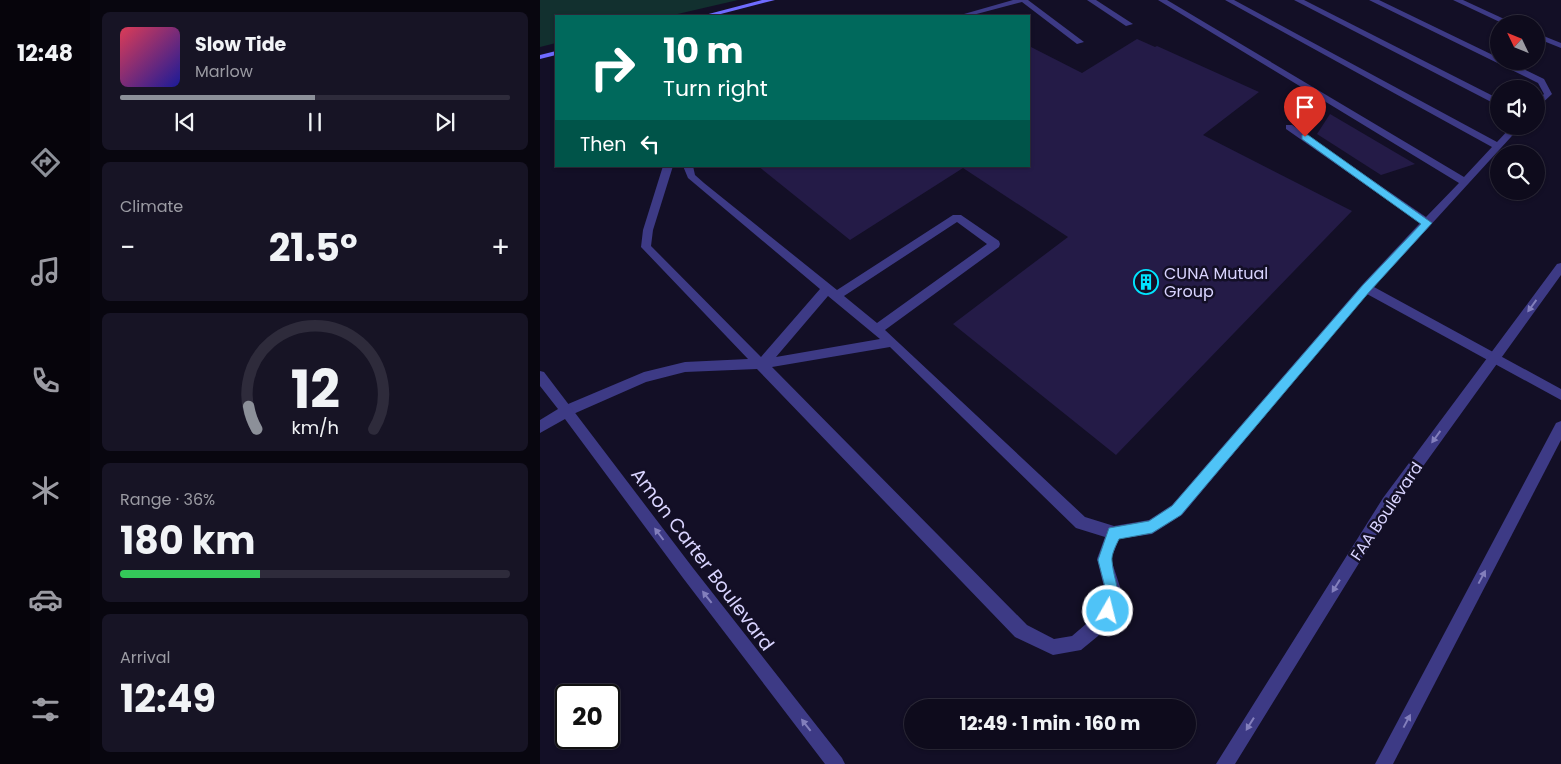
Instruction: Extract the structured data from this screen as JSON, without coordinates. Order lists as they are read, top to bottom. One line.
{"streets":{"street":["FAA Boulevard","Amon Carter Boulevard"]},"one_way":["FAA Boulevard","Amon Carter Boulevard"],"places":{"building":["CUNA Mutual Group"]},"north":"top left","page":{"tabs":"12:48","turn":["10 m","Turn right"],"song":["Slow Tide","Marlow"],"then":"Then","tile":["Climate",["Range · 36%","180 km"],["Arrival","12:49"]],"heat":["−","21.5°","+"],"limit":"20","trip":"12:49 · 1 min · 160 m","gauge":["12","km/h"]}}
